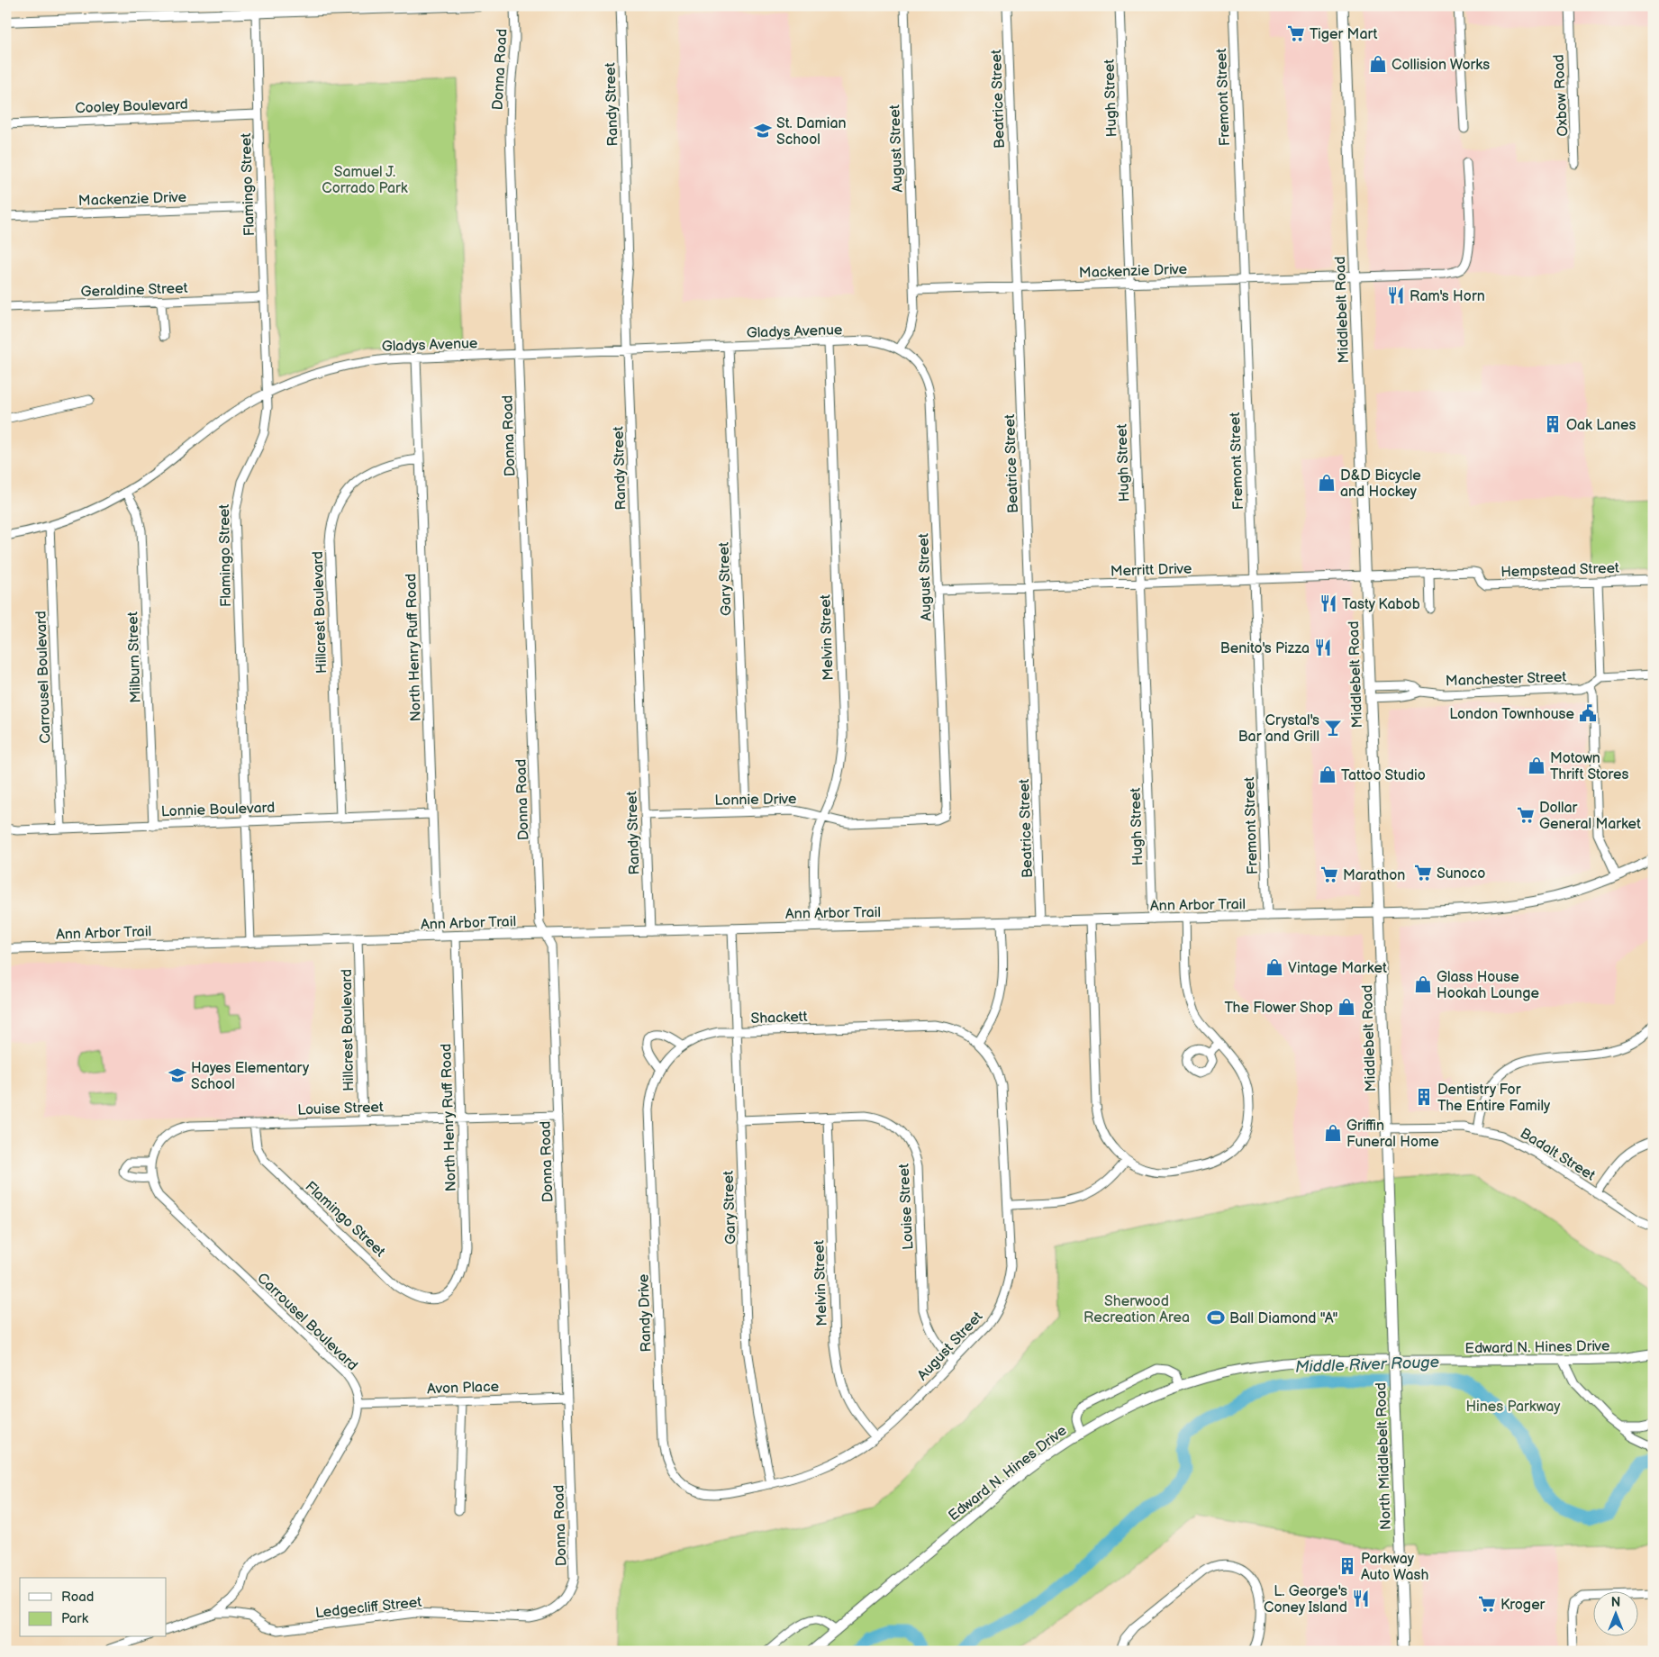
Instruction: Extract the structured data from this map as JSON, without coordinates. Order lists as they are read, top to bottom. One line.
{"streets":{"main road":["Middlebelt Road","North Middlebelt Road"],"street":["Donna Road","Oxbow Road","Fremont Street","Hugh Street","Beatrice Street","Randy Street","Cooley Boulevard","August Street","Flamingo Street","Mackenzie Drive","Geraldine Street","Gladys Avenue","Merritt Drive","Hempstead Street","Gary Street","Hillcrest Boulevard","Melvin Street","North Henry Ruff Road","Milburn Street","Carrousel Boulevard","Manchester Street","Lonnie Drive","Lonnie Boulevard","Ann Arbor Trail","Shackett","Louise Street","Badalt Street","Randy Drive","Edward N. Hines Drive","Avon Place","Ledgecliff Street"]},"crossings":[["Donna Road","Gladys Avenue"],["Donna Road","Ann Arbor Trail"],["Donna Road","Louise Street"],["Donna Road","Avon Place"],["Donna Road","Ledgecliff Street"],["Fremont Street","Mackenzie Drive"],["Fremont Street","Merritt Drive"],["Fremont Street","Ann Arbor Trail"],["Hugh Street","Mackenzie Drive"],["Hugh Street","Merritt Drive"],["Hugh Street","Ann Arbor Trail"],["Beatrice Street","Mackenzie Drive"],["Beatrice Street","Merritt Drive"],["Beatrice Street","Ann Arbor Trail"],["Randy Street","Gladys Avenue"],["Randy Street","Lonnie Drive"],["Randy Street","Ann Arbor Trail"],["Cooley Boulevard","Flamingo Street"],["August Street","Mackenzie Drive"],["August Street","Gladys Avenue"],["August Street","Merritt Drive"],["August Street","Gary Street"],["August Street","Melvin Street"],["August Street","Lonnie Drive"],["August Street","Shackett"],["August Street","Louise Street"],["August Street","Randy Drive"],["Flamingo Street","Mackenzie Drive"],["Flamingo Street","Geraldine Street"],["Flamingo Street","Gladys Avenue"],["Flamingo Street","North Henry Ruff Road"],["Flamingo Street","Lonnie Boulevard"],["Flamingo Street","Ann Arbor Trail"],["Flamingo Street","Louise Street"],["Mackenzie Drive","Middlebelt Road"],["Middlebelt Road","Merritt Drive"],["Middlebelt Road","Hempstead Street"],["Middlebelt Road","Manchester Street"],["Middlebelt Road","Ann Arbor Trail"],["Middlebelt Road","Badalt Street"],["Middlebelt Road","North Middlebelt Road"],["Gladys Avenue","Gary Street"],["Gladys Avenue","Melvin Street"],["Gladys Avenue","North Henry Ruff Road"],["Gladys Avenue","Milburn Street"],["Gladys Avenue","Carrousel Boulevard"],["Merritt Drive","Hempstead Street"],["Gary Street","Lonnie Drive"],["Gary Street","Ann Arbor Trail"],["Gary Street","Shackett"],["Gary Street","Louise Street"],["Hillcrest Boulevard","North Henry Ruff Road"],["Hillcrest Boulevard","Lonnie Boulevard"],["Hillcrest Boulevard","Ann Arbor Trail"],["Hillcrest Boulevard","Louise Street"],["Melvin Street","Lonnie Drive"],["Melvin Street","Ann Arbor Trail"],["Melvin Street","Louise Street"],["North Henry Ruff Road","Lonnie Boulevard"],["North Henry Ruff Road","Ann Arbor Trail"],["North Henry Ruff Road","Louise Street"],["Milburn Street","Lonnie Boulevard"],["Carrousel Boulevard","Lonnie Boulevard"],["Carrousel Boulevard","Louise Street"],["Carrousel Boulevard","Avon Place"],["Carrousel Boulevard","Ledgecliff Street"],["Shackett","Randy Drive"]],"water":["Middle River Rouge"],"parks":["Samuel J. Corrado Park","Sherwood Recreation Area","Hines Parkway"],"places":{"supermarket":["Tiger Mart","Dollar General Market","Sunoco","Marathon","Kroger"],"shop":["Collision Works","D&D Bicycle and Hockey","Motown Thrift Stores","Tattoo Studio","Vintage Market","Glass House Hookah Lounge","The Flower Shop","Griffin Funeral Home"],"school or university":["St. Damian School","Hayes Elementary School"],"restaurant":["Ram's Horn","Tasty Kabob","Benito's Pizza","L. George's Coney Island"],"building":["Oak Lanes","Dentistry For The Entire Family","Parkway Auto Wash"],"public building":["London Townhouse"],"bar":["Crystal's Bar and Grill"],"sports":["Ball Diamond \"A\""]},"legend":["Road","Park"],"north":"top"}
